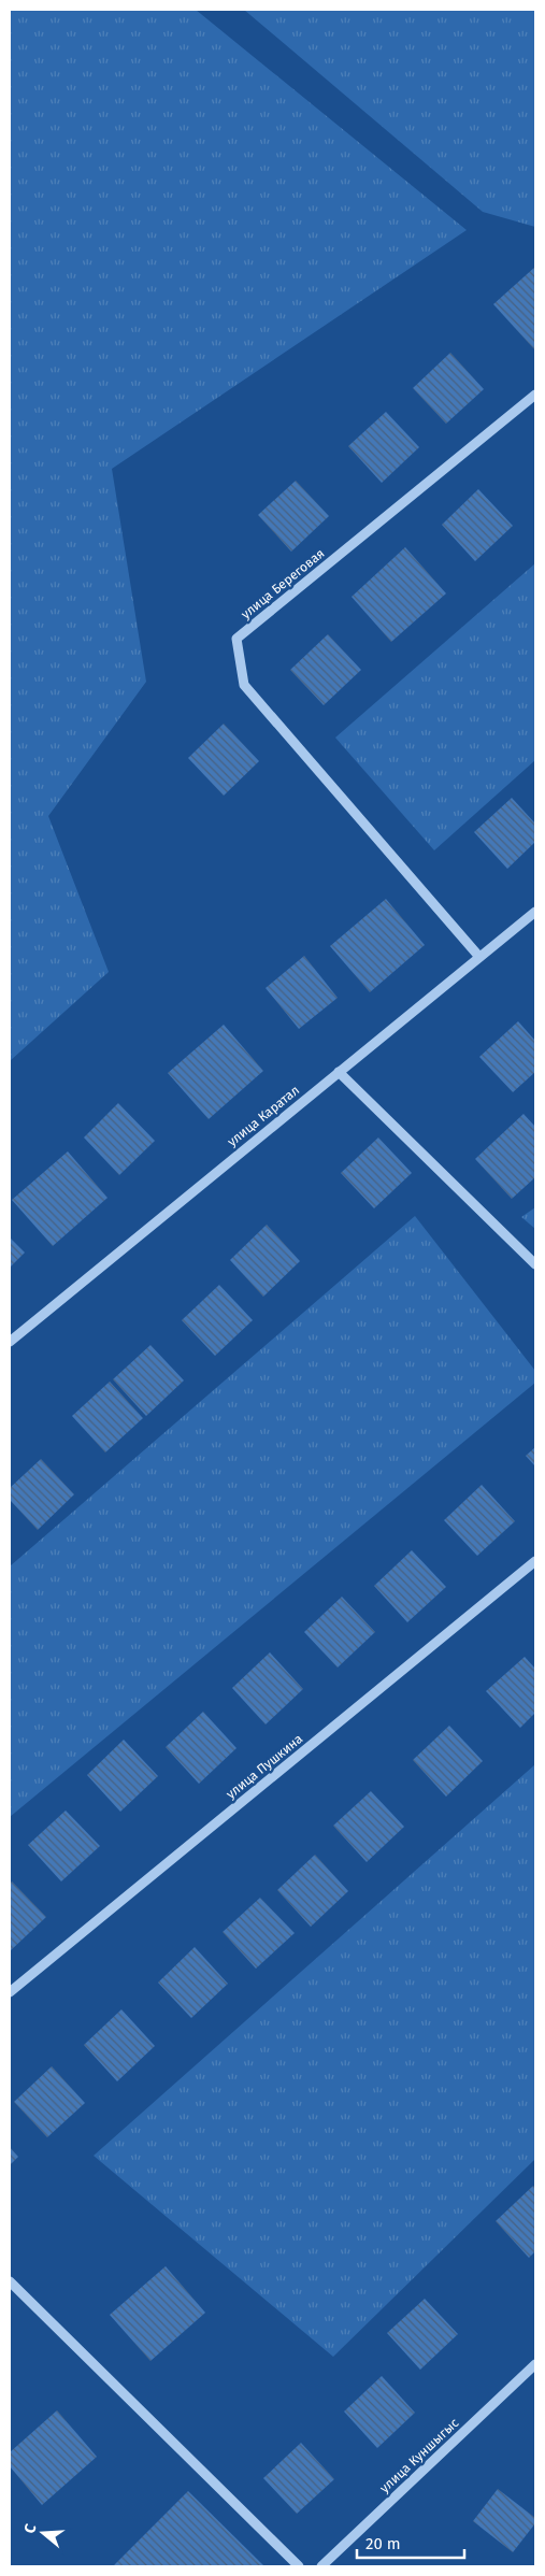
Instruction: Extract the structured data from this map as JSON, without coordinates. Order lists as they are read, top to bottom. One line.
{"streets":{"street":["улица Береговая","улица Каратал","улица Пушкина","улица Куншыгыс"]},"crossings":[["улица Береговая","улица Каратал"]],"scale_bar":"20 m","north":"left"}
